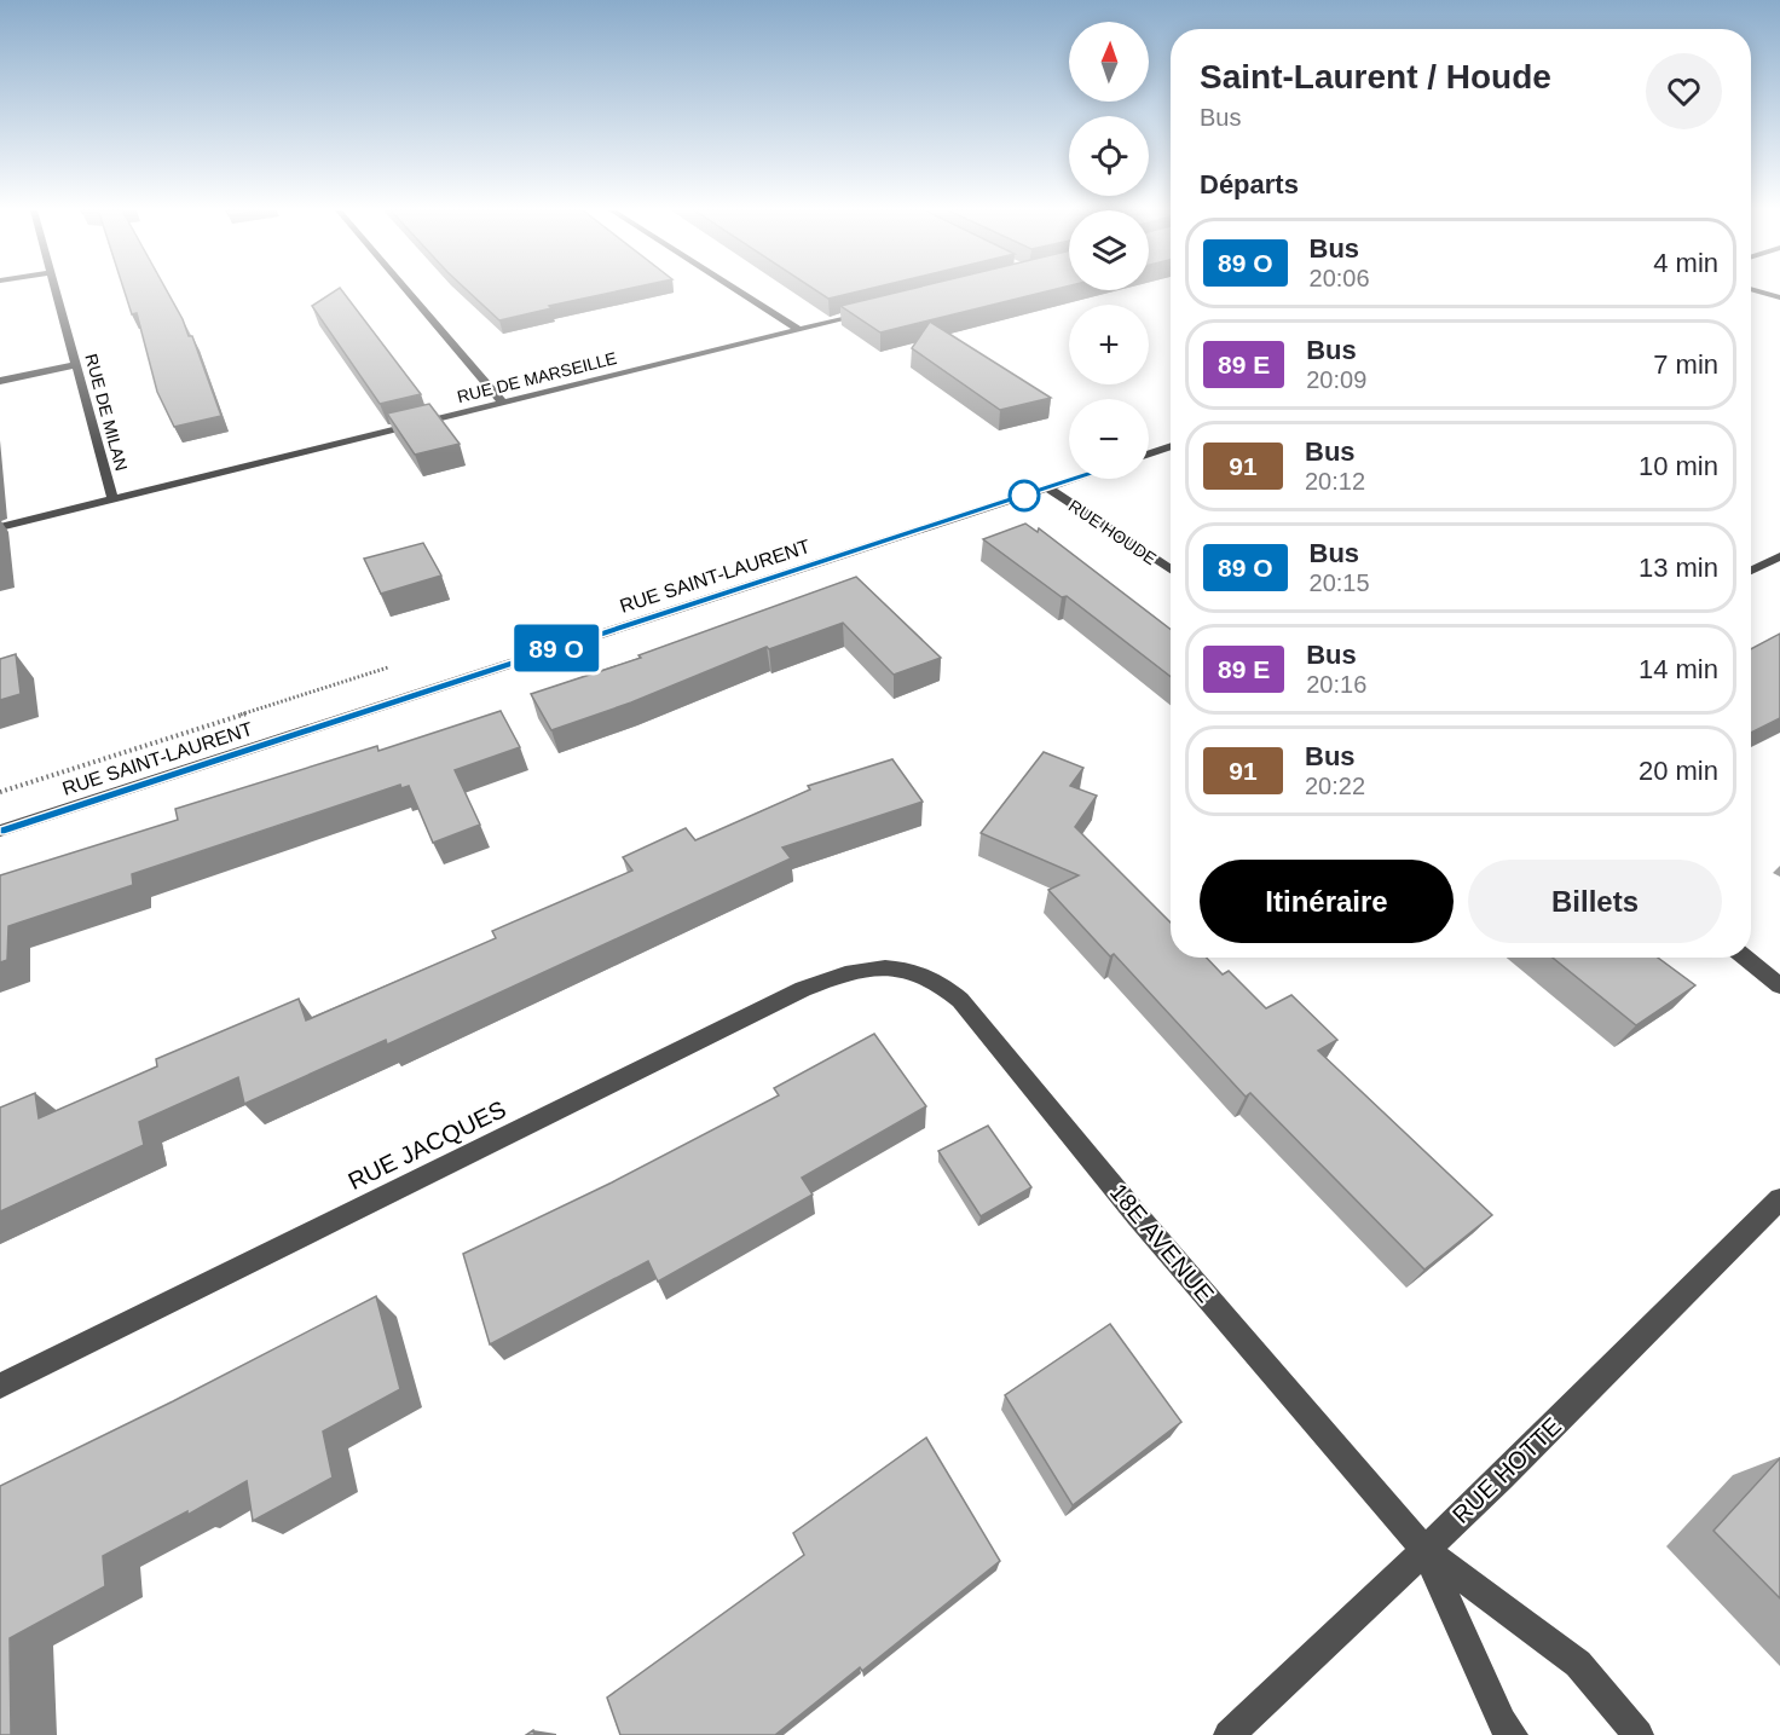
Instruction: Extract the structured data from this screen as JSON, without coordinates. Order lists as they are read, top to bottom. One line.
{"streets":{"street":["RUE DE MARSEILLE","RUE DE MILAN","RUE HOUDE","RUE SAINT-LAURENT","RUE JACQUES","18E AVENUE","RUE HOTTE"]},"crossings":[["RUE DE MARSEILLE","RUE DE MILAN"],["RUE HOUDE","RUE SAINT-LAURENT"],["RUE JACQUES","18E AVENUE"],["18E AVENUE","RUE HOTTE"]],"north":"top","page":{"on_map":"89 O","map_buttons":["+","−"],"heading":[["Saint-Laurent / Houde","Bus"],"Départs"],"list":[{"mark":"89 O","name":"Bus","note":"20:06","value":"4 min"},{"mark":"89 E","name":"Bus","note":"20:09","value":"7 min"},{"mark":"91","name":"Bus","note":"20:12","value":"10 min"},{"mark":"89 O","name":"Bus","note":"20:15","value":"13 min"},{"mark":"89 E","name":"Bus","note":"20:16","value":"14 min"},{"mark":"91","name":"Bus","note":"20:22","value":"20 min"}],"buttons":["Itinéraire","Billets"]}}
